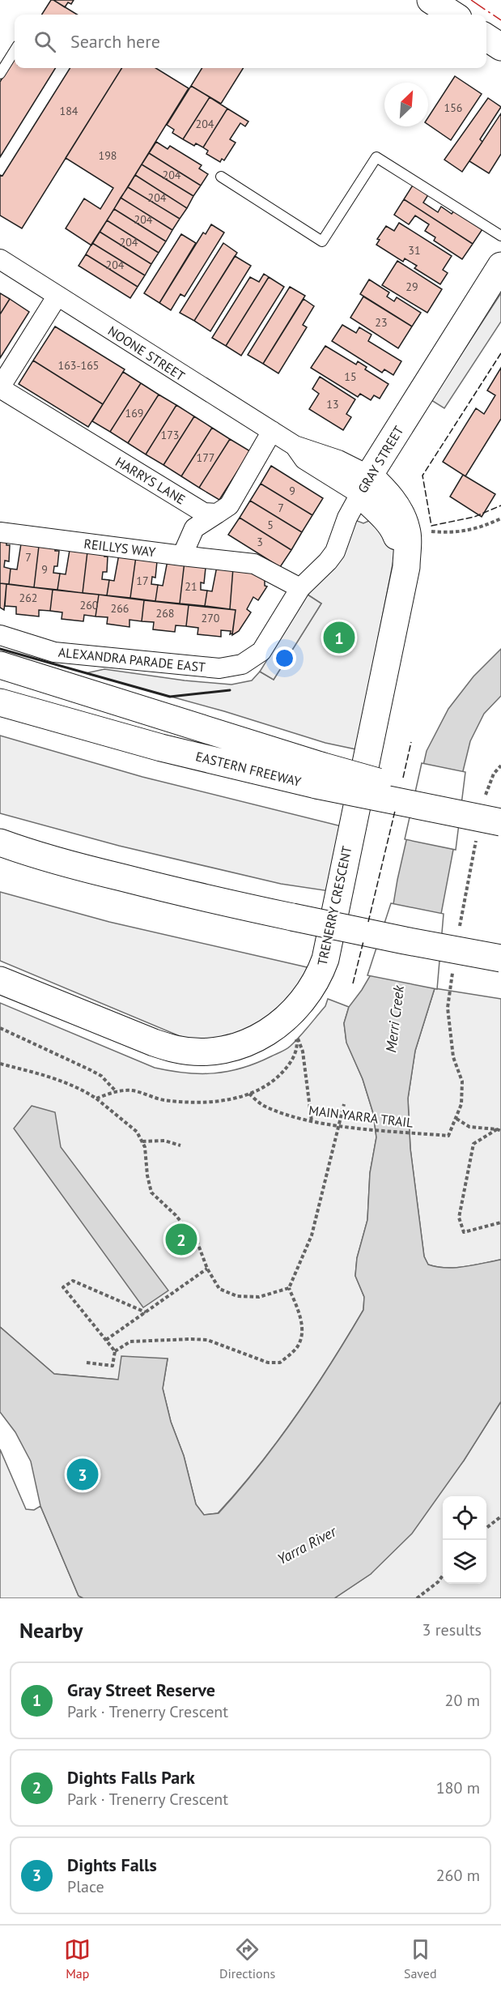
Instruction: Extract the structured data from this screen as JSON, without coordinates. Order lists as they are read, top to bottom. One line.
{"streets":{"main road":["GRAY STREET","EASTERN FREEWAY","TRENERRY CRESCENT"],"street":["NOONE STREET","HARRYS LANE","REILLYS WAY","ALEXANDRA PARADE EAST"],"path":["MAIN YARRA TRAIL"]},"crossings":[["NOONE STREET","GRAY STREET"],["NOONE STREET","TRENERRY CRESCENT"],["GRAY STREET","REILLYS WAY"],["GRAY STREET","ALEXANDRA PARADE EAST"],["GRAY STREET","TRENERRY CRESCENT"]],"water":["Merri Creek","Yarra River"],"house_numbers":["156","184","204","198","204","204","204","204","31","204","29","23","163-165","15","13","169","173","177","9","7","5","3","7","9","17","21","262","260","266","268","270"],"north":"top right","page":{"search":"Search here","pins":["1","2","3"],"heading":["Nearby","3 results"],"list":[{"mark":"1","name":"Gray Street Reserve","note":"Park · Trenerry Crescent","value":"20 m"},{"mark":"2","name":"Dights Falls Park","note":"Park · Trenerry Crescent","value":"180 m"},{"mark":"3","name":"Dights Falls","note":"Place","value":"260 m"}],"nav":["Map","Directions","Saved"]}}
